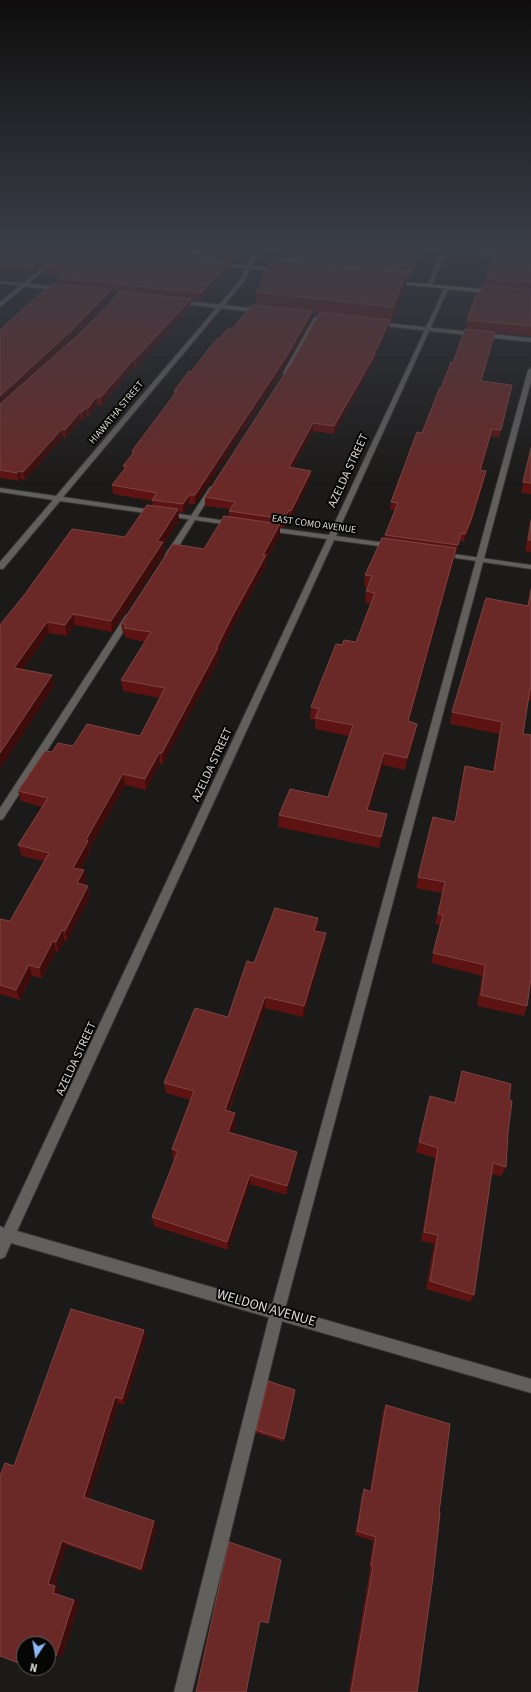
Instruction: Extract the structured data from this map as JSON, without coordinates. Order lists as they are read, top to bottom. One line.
{"streets":{"street":["HIAWATHA STREET","AZELDA STREET","EAST COMO AVENUE","WELDON AVENUE"]},"crossings":[["AZELDA STREET","EAST COMO AVENUE"],["AZELDA STREET","WELDON AVENUE"]],"north":"bottom"}
